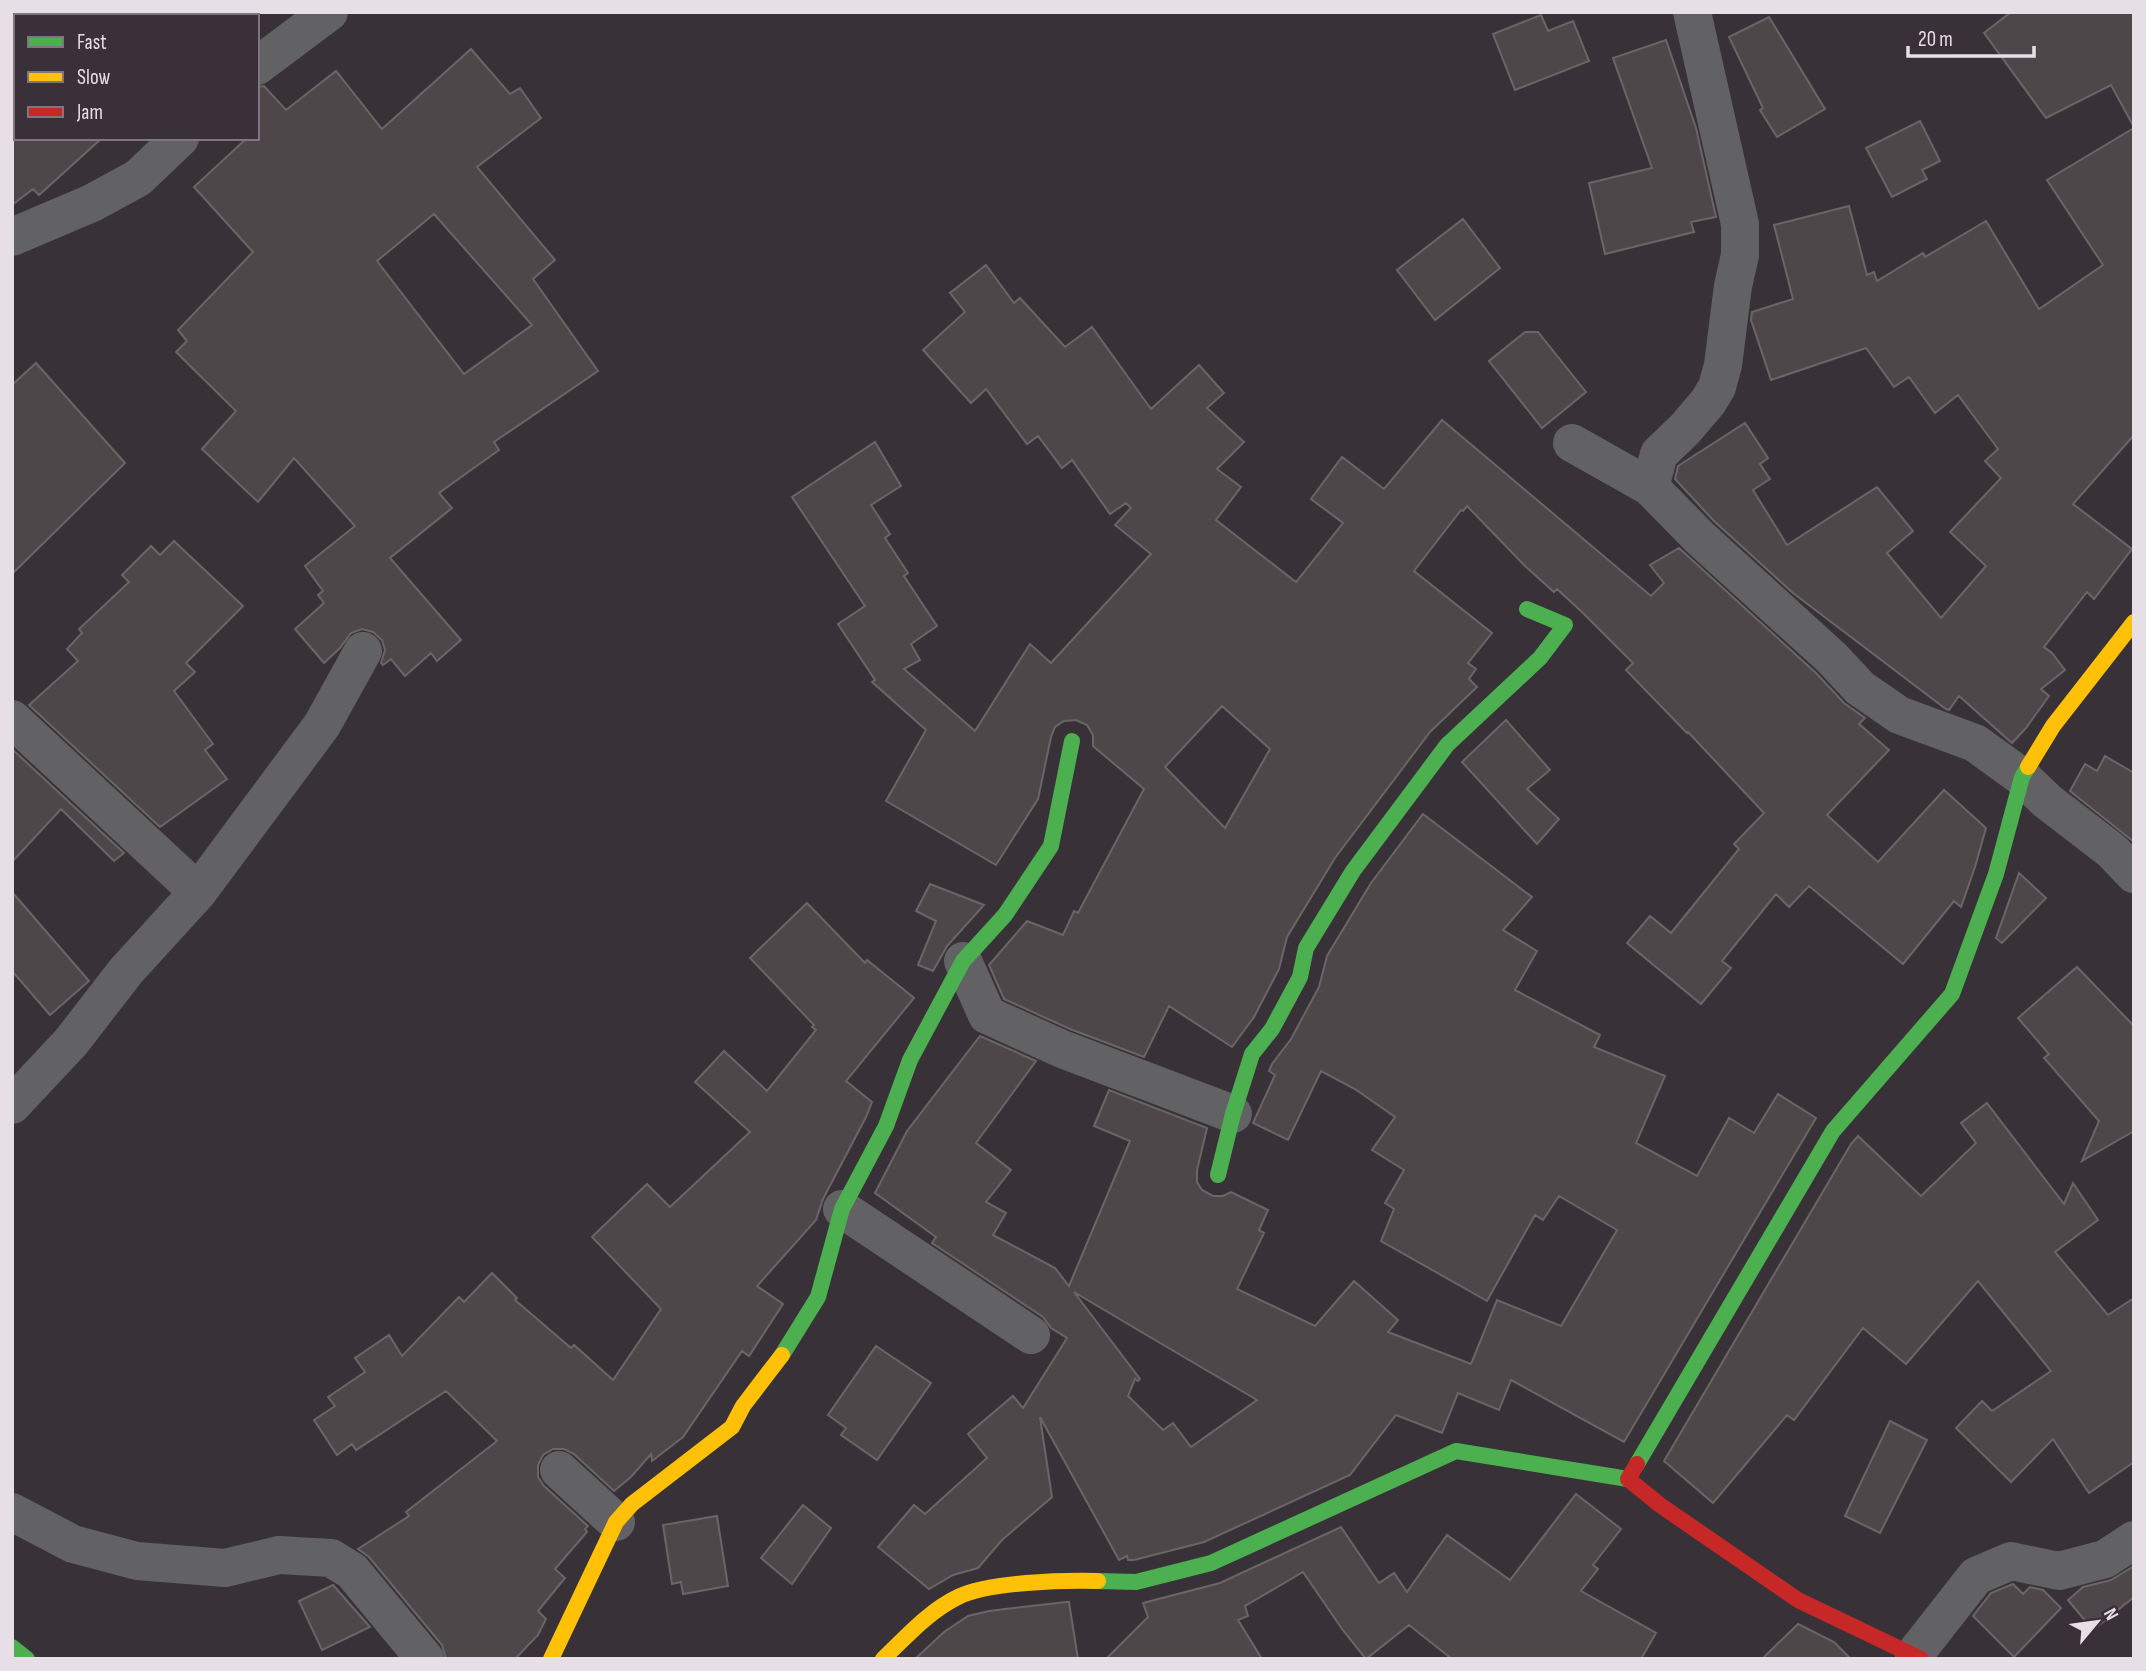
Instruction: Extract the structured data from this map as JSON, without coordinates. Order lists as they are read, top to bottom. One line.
{"legend":["Fast","Slow","Jam"],"scale_bar":"20 m","north":"top right"}
